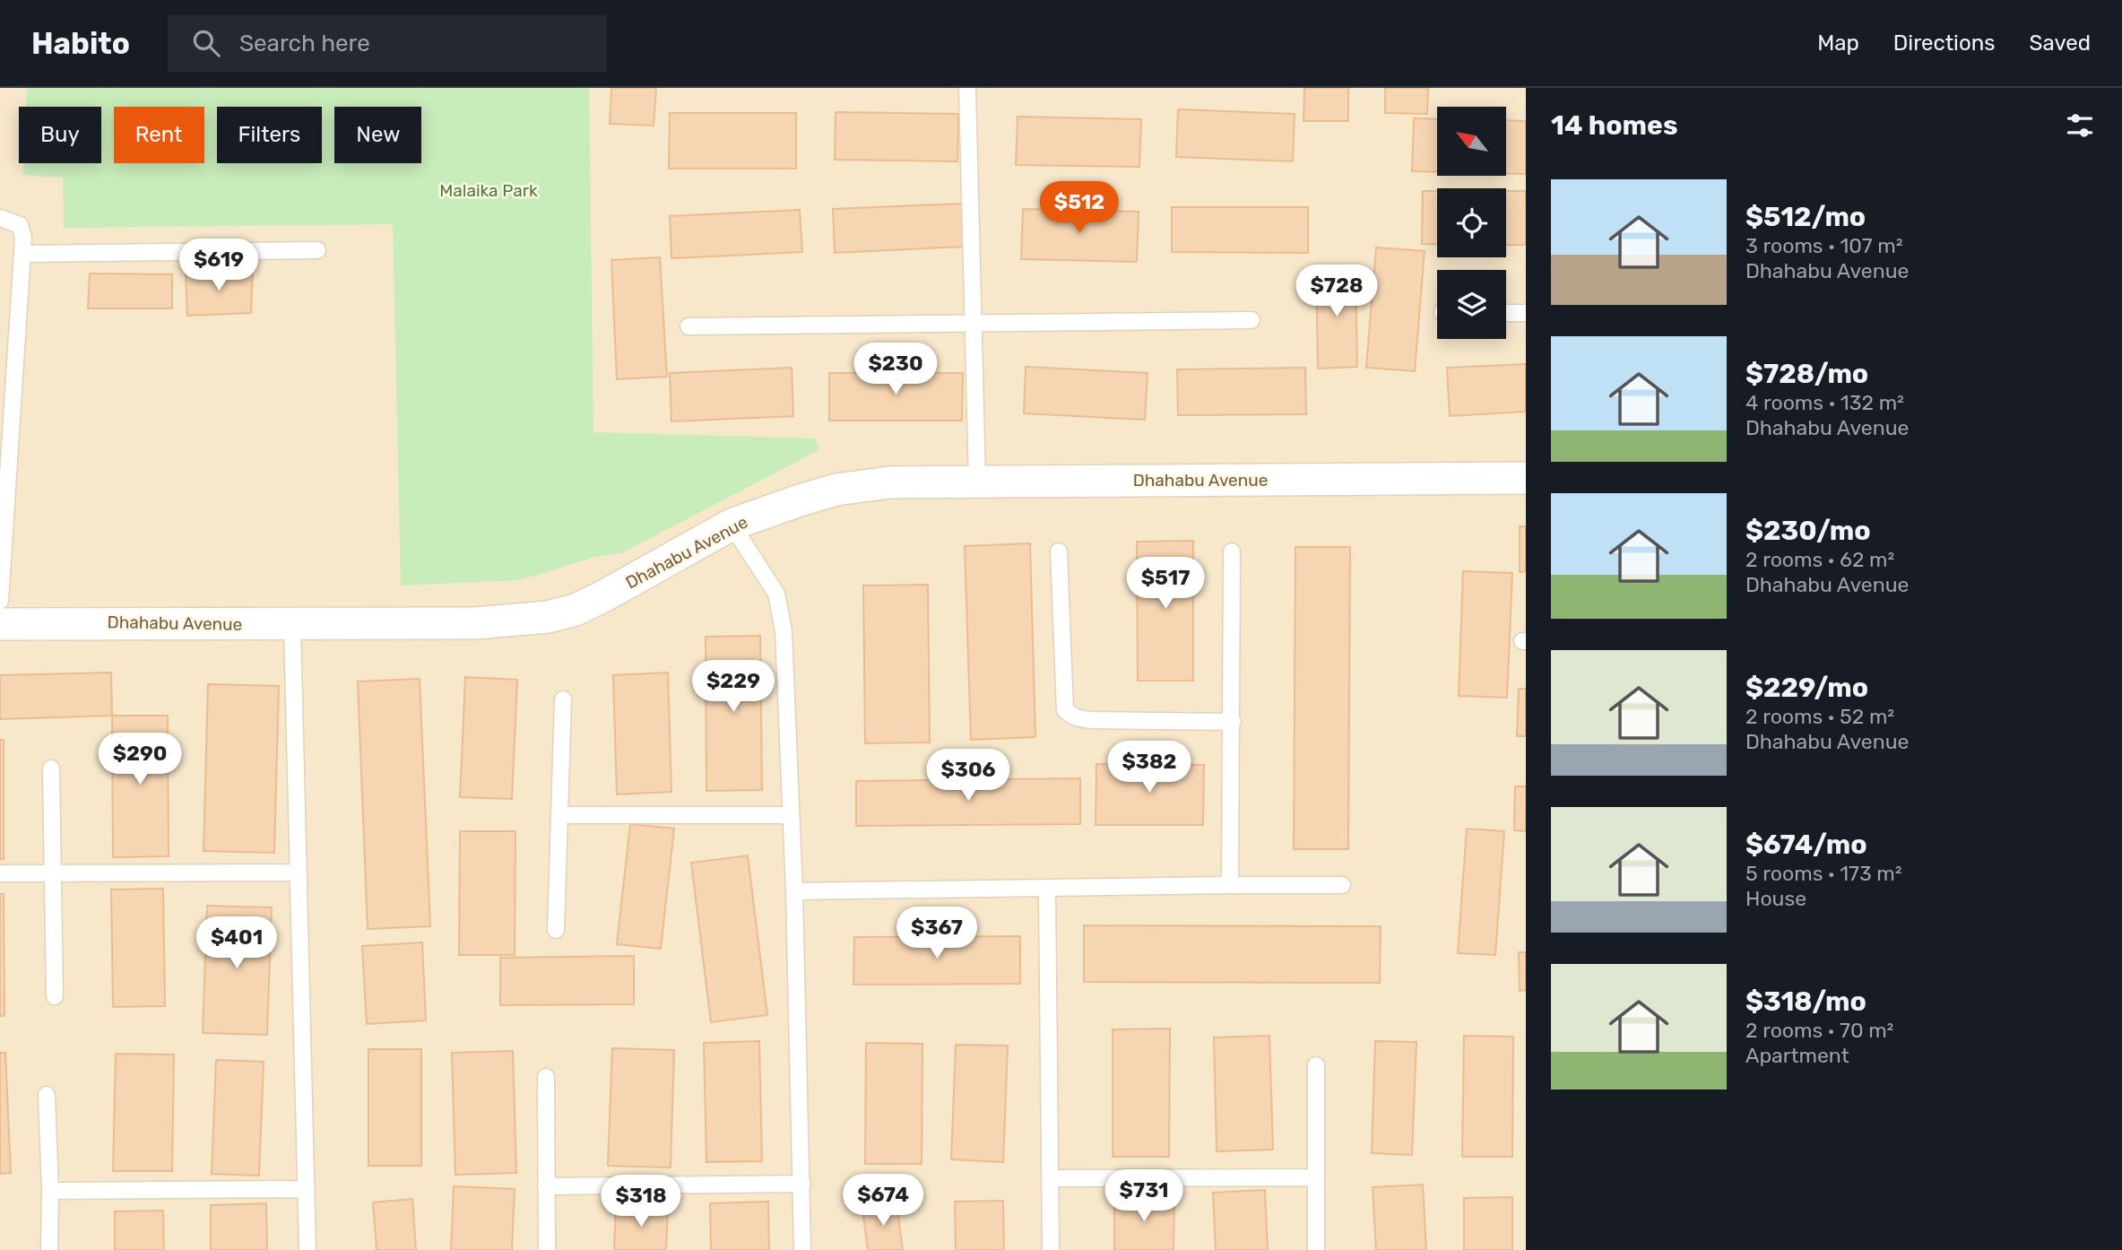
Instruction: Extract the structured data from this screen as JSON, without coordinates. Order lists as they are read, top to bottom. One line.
{"streets":{"street":["Dhahabu Avenue"]},"parks":["Malaika Park"],"north":"top left","page":{"header":"Habito","search":"Search here","nav":["Map","Directions","Saved"],"heading":"14 homes","chip":["Buy","Rent","Filters","New"],"list":[{"name":"$512/mo","note":"3 rooms · 107 m² · Dhahabu Avenue"},{"name":"$728/mo","note":"4 rooms · 132 m² · Dhahabu Avenue"},{"name":"$230/mo","note":"2 rooms · 62 m² · Dhahabu Avenue"},{"name":"$229/mo","note":"2 rooms · 52 m² · Dhahabu Avenue"},{"name":"$674/mo","note":"5 rooms · 173 m² · House"},{"name":"$318/mo","note":"2 rooms · 70 m² · Apartment"}],"price":["$512","$619","$728","$230","$517","$229","$290","$382","$306","$367","$401","$731","$674","$318"]}}
